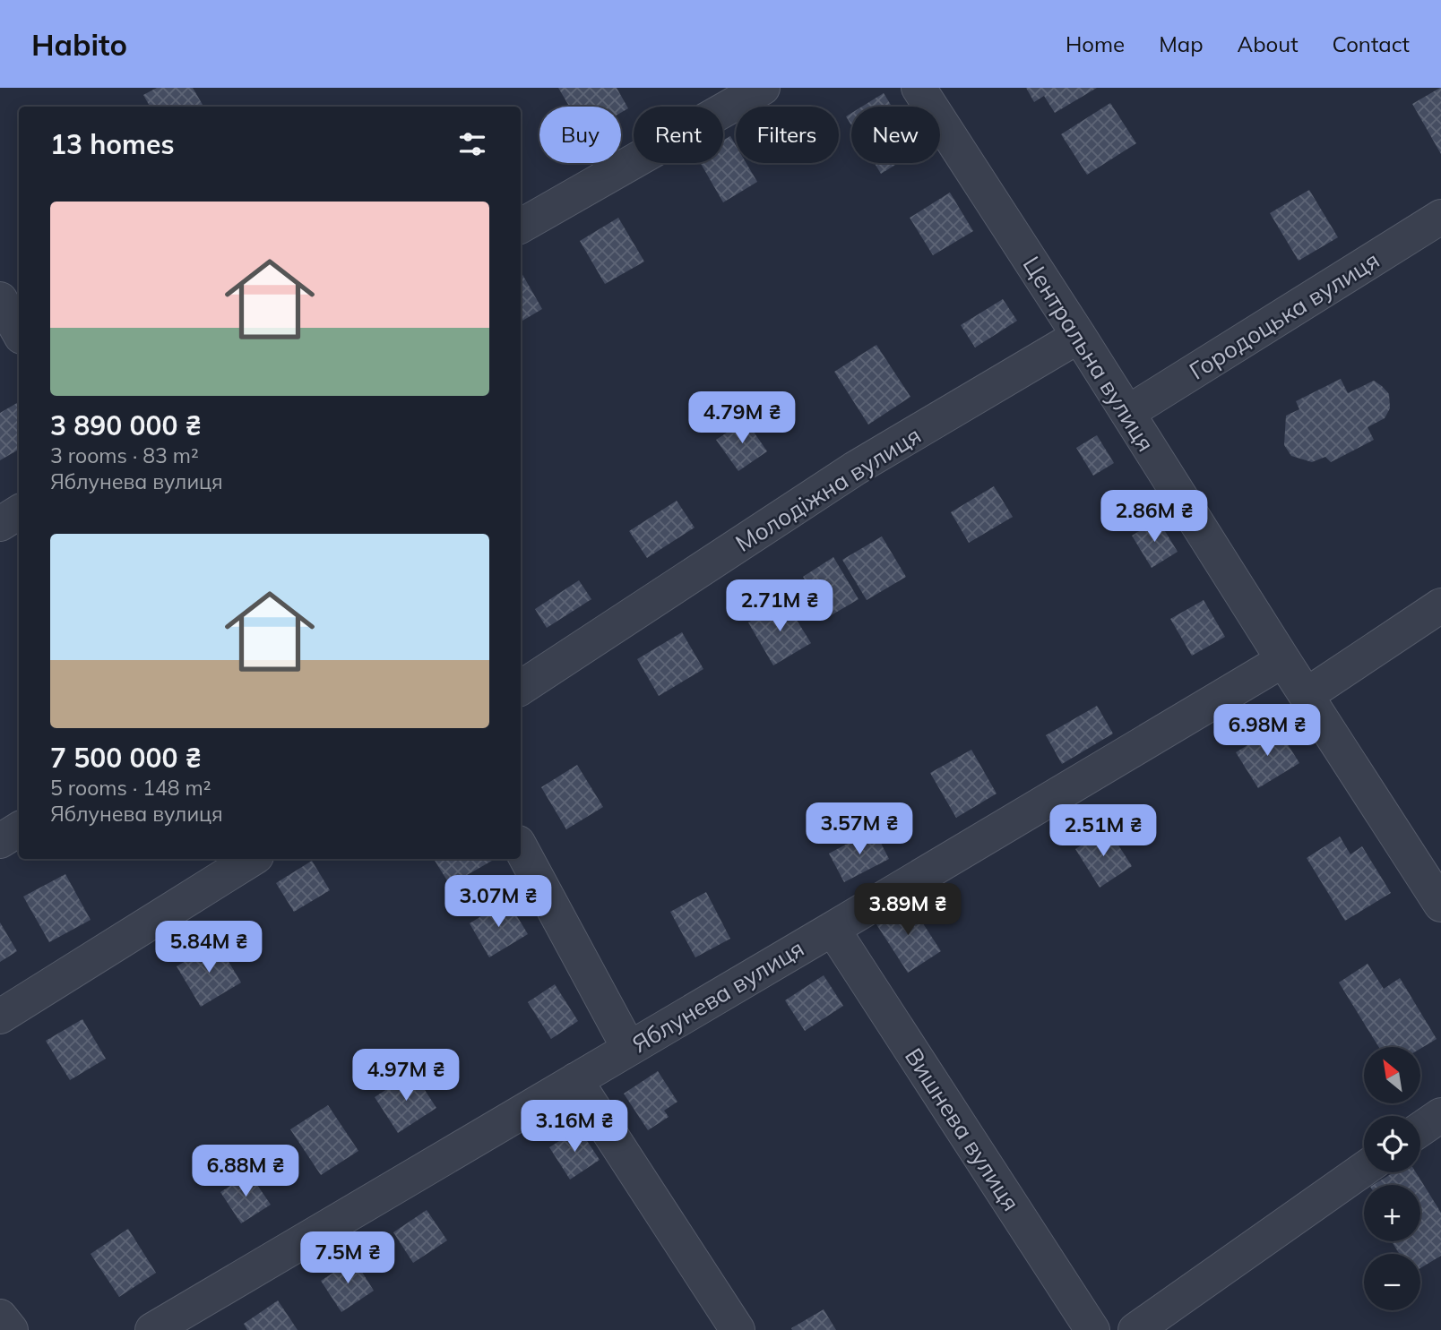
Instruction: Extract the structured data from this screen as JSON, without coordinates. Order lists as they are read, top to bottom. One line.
{"streets":{"street":["Городоцька вулиця","Центральна вулиця","Молодіжна вулиця","Яблунева вулиця","Вишнева вулиця"]},"crossings":[["Городоцька вулиця","Центральна вулиця"],["Центральна вулиця","Молодіжна вулиця"],["Центральна вулиця","Яблунева вулиця"],["Яблунева вулиця","Вишнева вулиця"]],"north":"top left","page":{"header":"Habito","nav":["Home","Map","About","Contact"],"chip":["Buy","Rent","Filters","New"],"heading":"13 homes","list":[{"name":"3 890 000 ₴","note":"3 rooms · 83 m² · Яблунева вулиця"},{"name":"7 500 000 ₴","note":"5 rooms · 148 m² · Яблунева вулиця"}],"price":["4.79M ₴","2.86M ₴","2.71M ₴","6.98M ₴","3.57M ₴","2.51M ₴","3.07M ₴","3.89M ₴","5.84M ₴","4.97M ₴","3.16M ₴","6.88M ₴","7.5M ₴"],"map_buttons":["+","−"]}}
